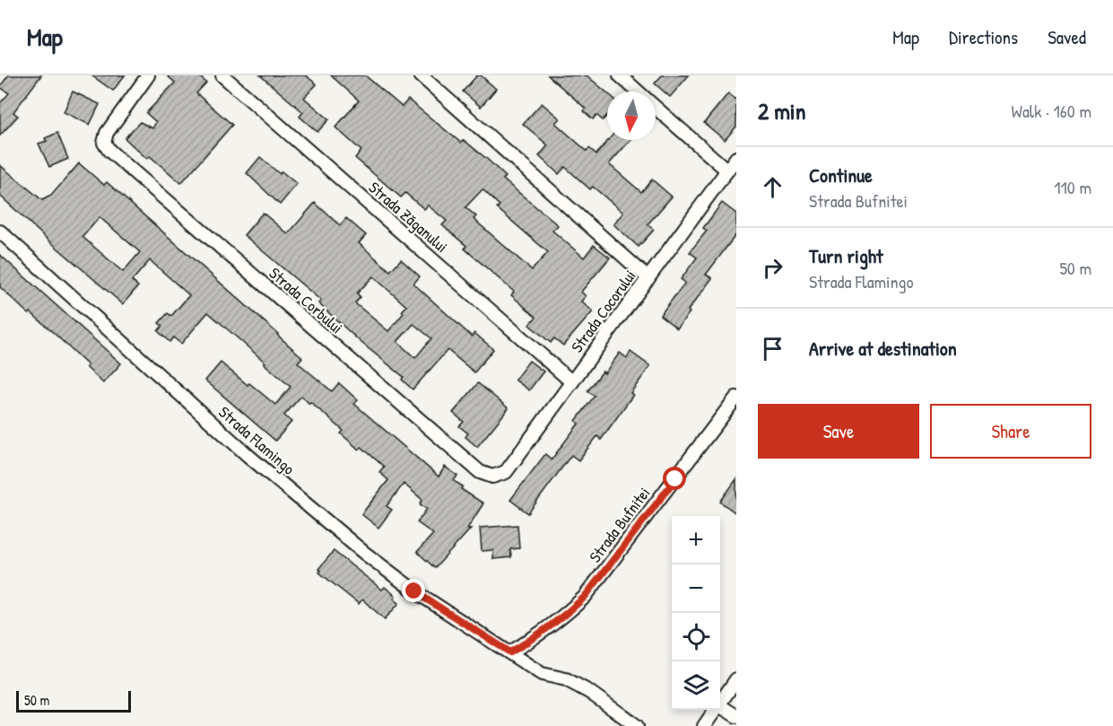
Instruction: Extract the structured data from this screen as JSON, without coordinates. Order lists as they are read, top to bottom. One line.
{"streets":{"street":["Strada Zăganului","Strada Corbului","Strada Cocorului","Strada Flamingo","Strada Bufnitei"]},"crossings":[["Strada Zăganului","Strada Cocorului"],["Strada Corbului","Strada Cocorului"],["Strada Flamingo","Strada Bufnitei"]],"scale_bar":"50 m","north":"bottom","page":{"header":"Map","nav":["Map","Directions","Saved"],"heading":["2 min","Walk · 160 m"],"list":[["Continue","Strada Bufnitei","110 m"],["Turn right","Strada Flamingo","50 m"],"Arrive at destination"],"buttons":["Save","Share"],"map_buttons":["+","−"],"scale":"50 m"}}
